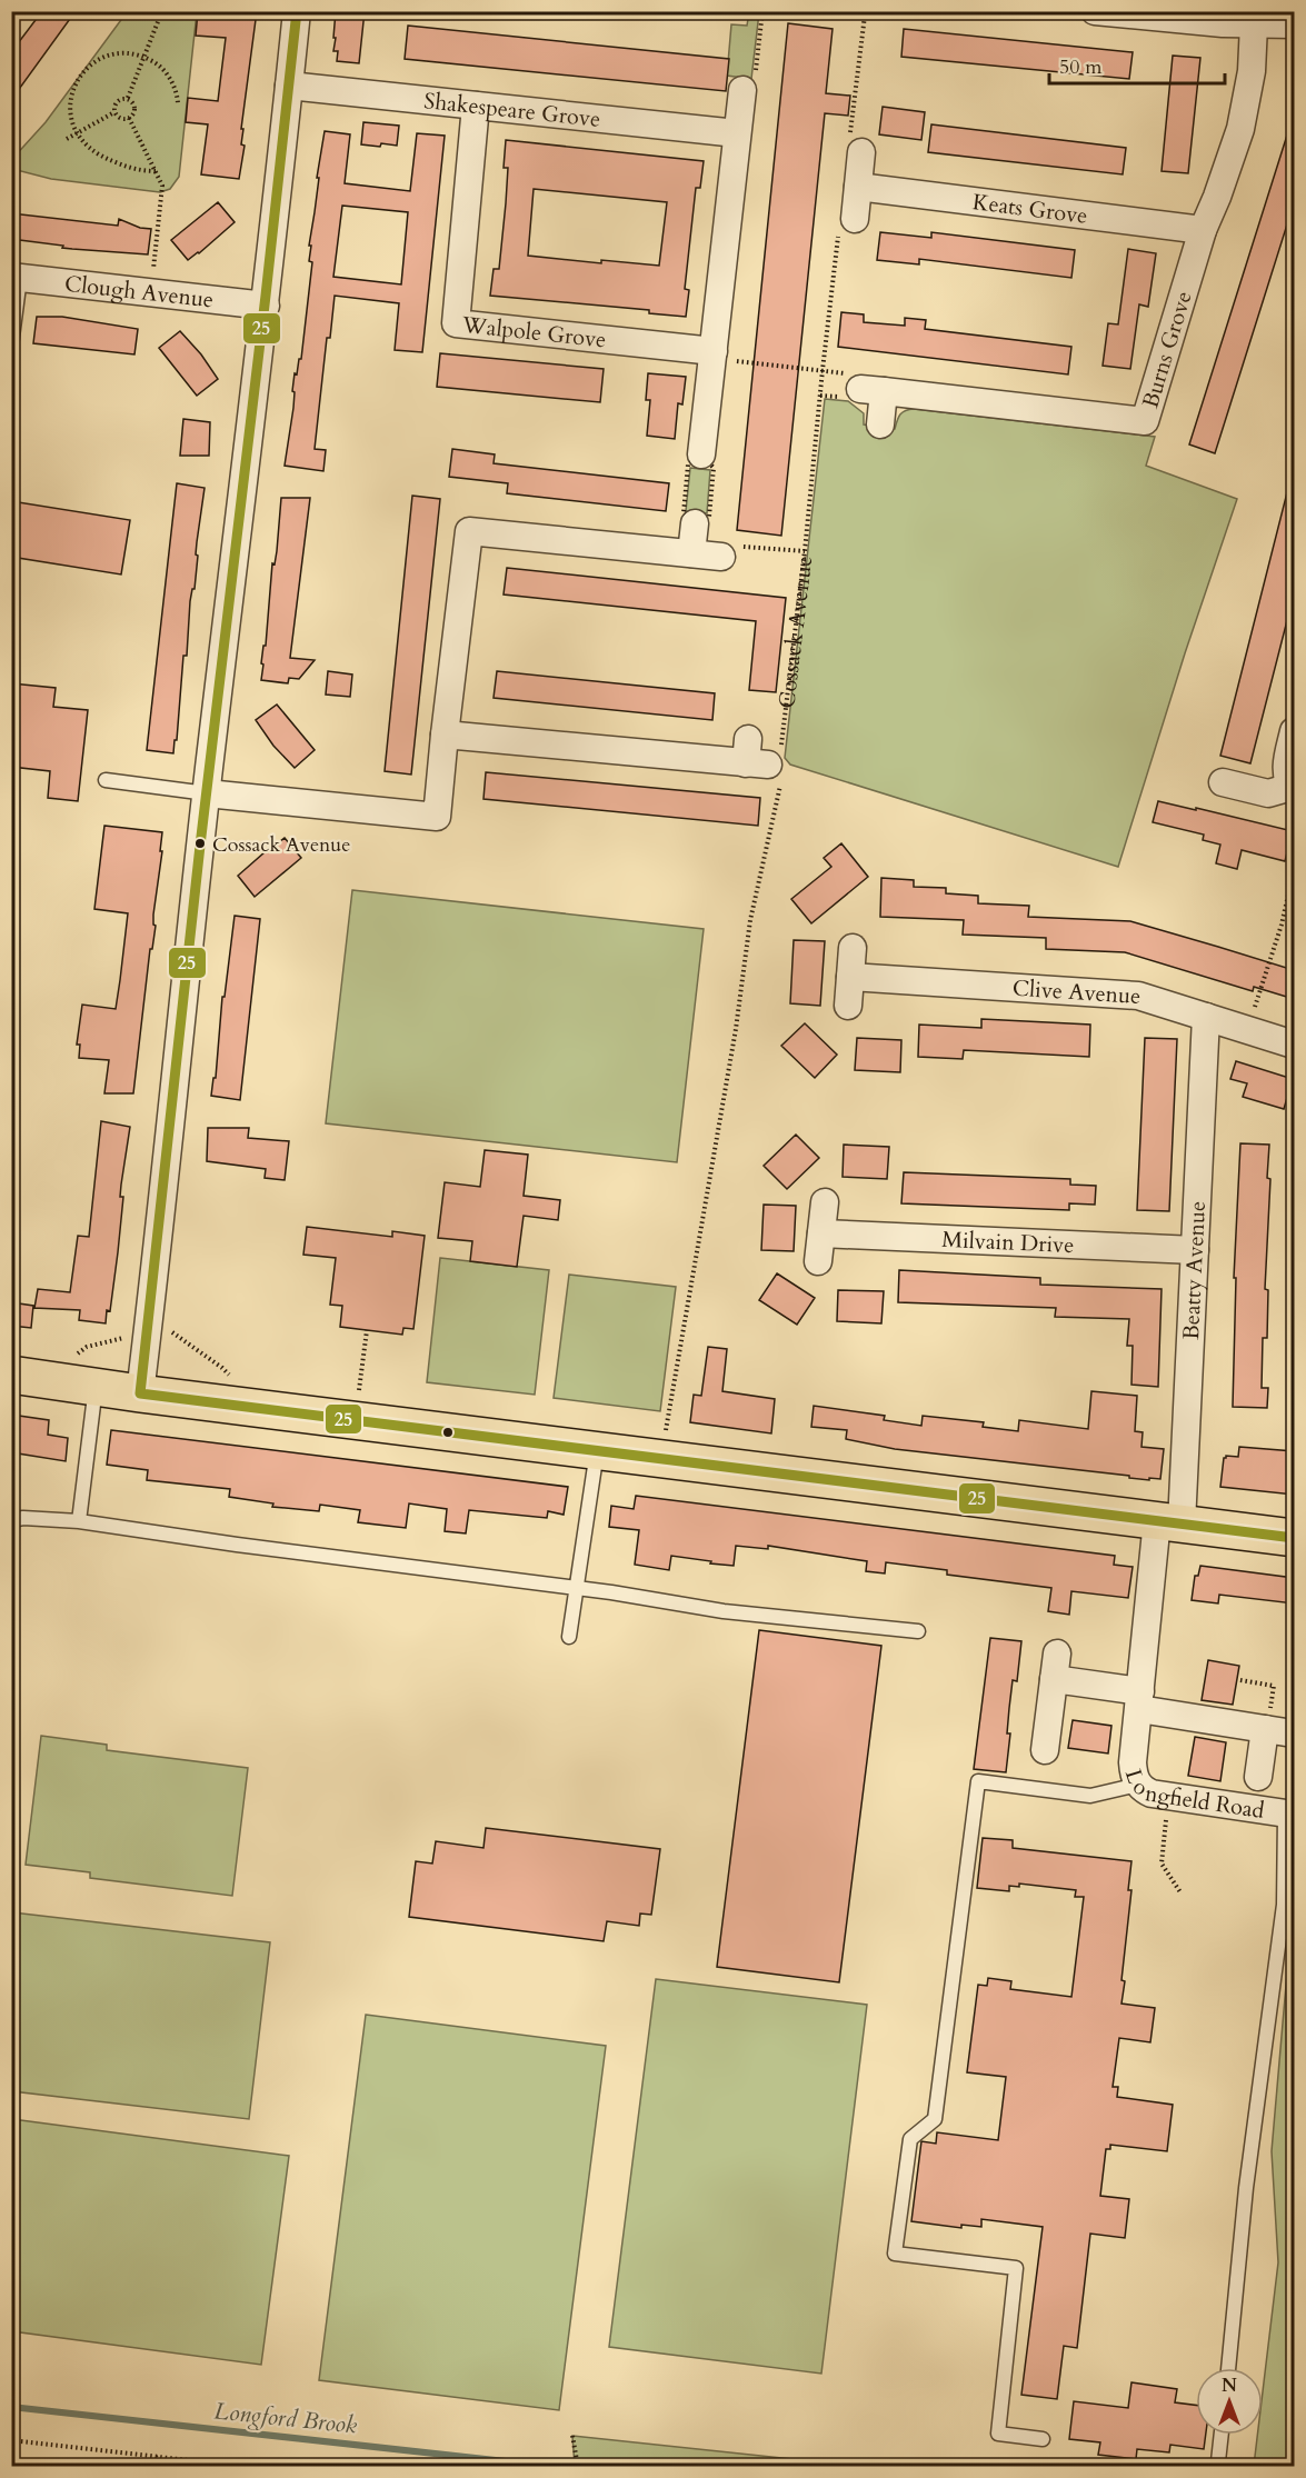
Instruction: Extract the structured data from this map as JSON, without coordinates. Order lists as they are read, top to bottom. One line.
{"streets":{"street":["Shakespeare Grove","Keats Grove","Clough Avenue","Walpole Grove","Burns Grove","Clive Avenue","Milvain Drive","Beatty Avenue","Longfield Road"],"path":["Cossack Avenue"]},"crossings":[["Shakespeare Grove","Walpole Grove"],["Keats Grove","Burns Grove"],["Clive Avenue","Beatty Avenue"],["Milvain Drive","Beatty Avenue"],["Beatty Avenue","Longfield Road"]],"water":["Longford Brook"],"places":["Cossack Avenue"],"lines":["transit line 25"],"scale_bar":"50 m","north":"top"}
